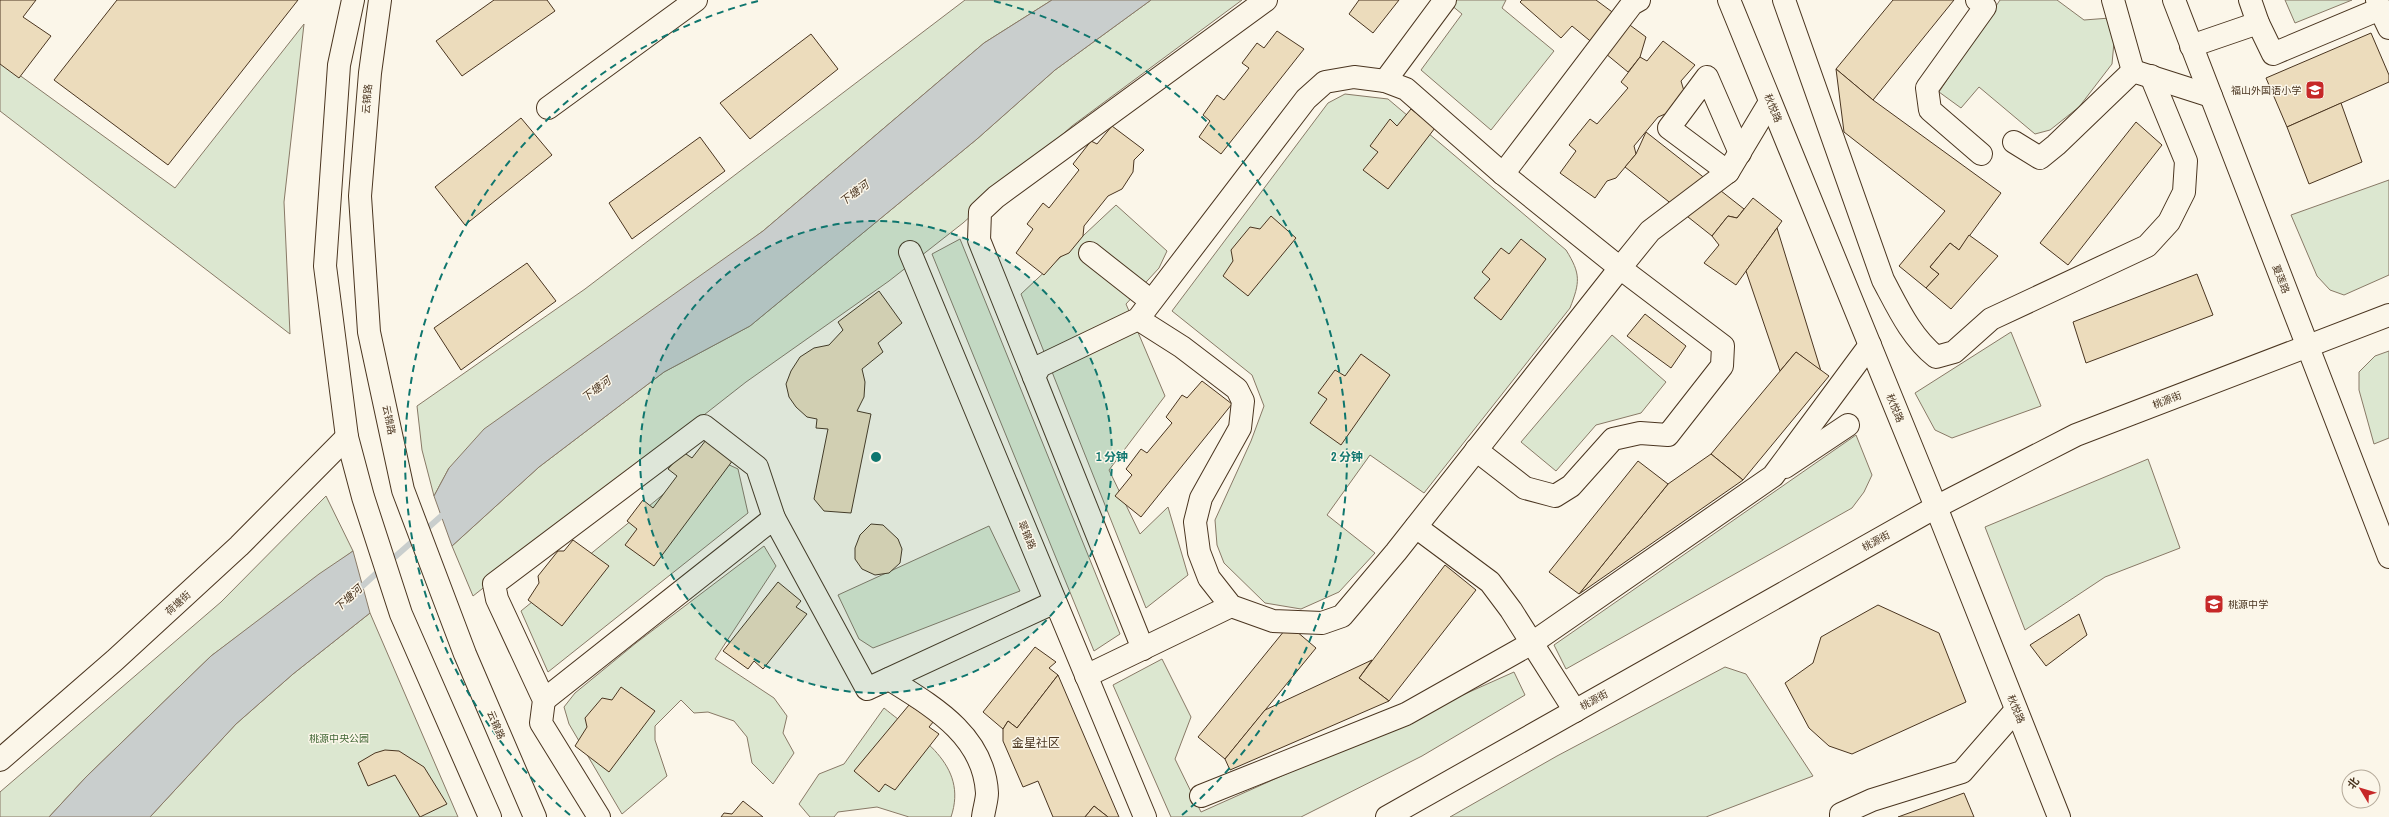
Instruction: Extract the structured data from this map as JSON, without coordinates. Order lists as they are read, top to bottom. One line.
{"streets":{"street":["云锦路","秋悦路","夏莲路","桃源街","翠锦路","荷塘街"]},"crossings":[["秋悦路","桃源街"],["夏莲路","桃源街"]],"districts":["金星社区"],"water":["下塘河"],"parks":["桃源中央公园"],"places":{"school or university":["福山外国语小学","桃源中学"]},"north":"top left","rings":["1 分钟","2 分钟"]}
